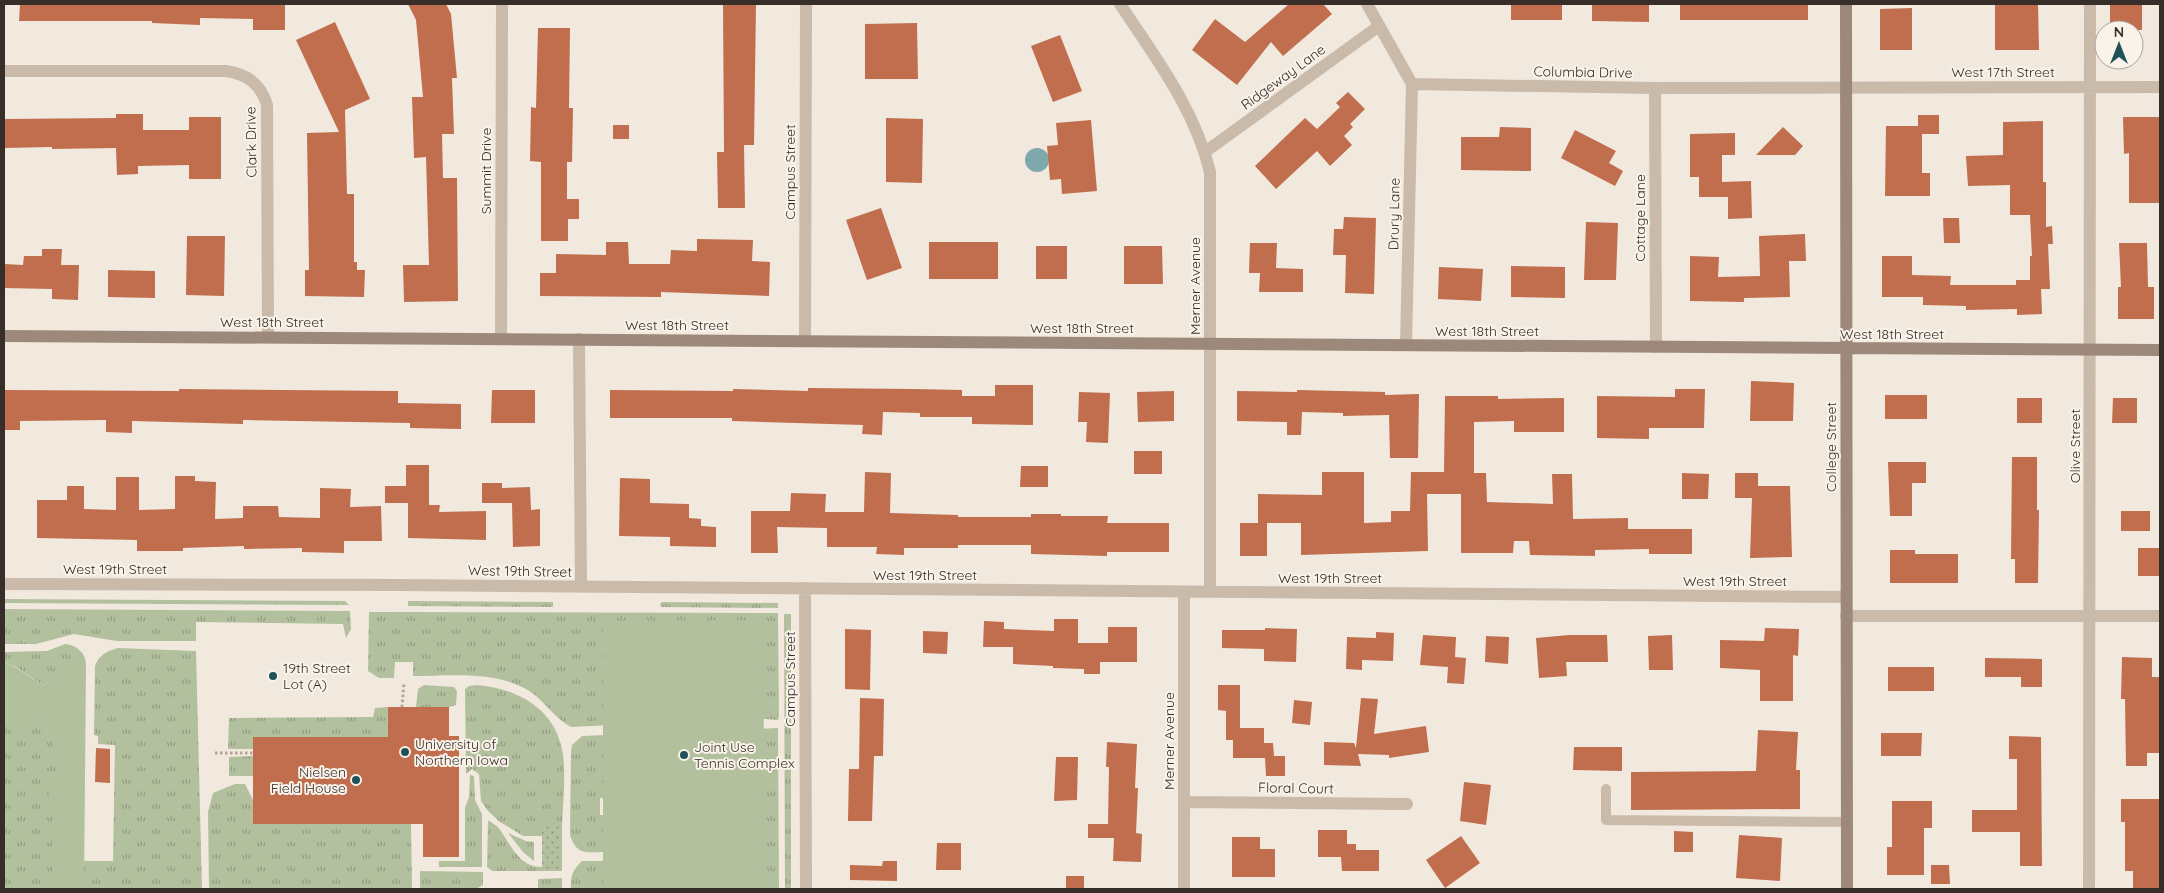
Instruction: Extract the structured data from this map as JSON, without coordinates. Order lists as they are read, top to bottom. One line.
{"streets":{"main road":["West 18th Street","College Street"],"street":["Columbia Drive","West 17th Street","Ridgeway Lane","Clark Drive","Summit Drive","Campus Street","Drury Lane","Cottage Lane","Merner Avenue","Olive Street","West 19th Street","Floral Court"]},"crossings":[["Columbia Drive","West 17th Street"],["Columbia Drive","Drury Lane"],["Columbia Drive","Cottage Lane"],["Columbia Drive","College Street"],["West 17th Street","Olive Street"],["West 17th Street","College Street"],["Ridgeway Lane","Merner Avenue"],["Clark Drive","West 18th Street"],["Summit Drive","West 18th Street"],["Campus Street","West 18th Street"],["Campus Street","West 19th Street"],["Drury Lane","West 18th Street"],["Cottage Lane","West 18th Street"],["Merner Avenue","West 18th Street"],["Merner Avenue","West 19th Street"],["Merner Avenue","Floral Court"],["West 18th Street","Olive Street"],["West 18th Street","College Street"],["College Street","West 19th Street"]],"places":["19th Street Lot (A)","University of Northern Iowa","Joint Use Tennis Complex","Nielsen Field House"],"north":"top"}
